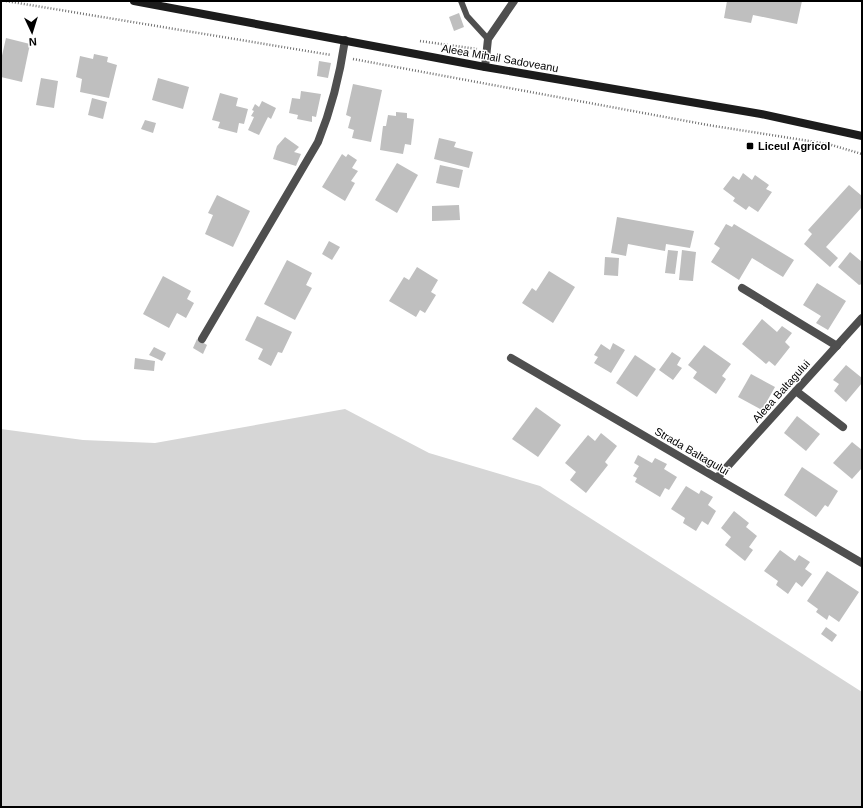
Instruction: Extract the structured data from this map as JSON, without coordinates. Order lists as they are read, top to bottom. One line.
{"streets":{"main road":["Aleea Mihail Sadoveanu"],"street":["Aleea Baltagului","Strada Baltagului"]},"crossings":[["Aleea Baltagului","Strada Baltagului"]],"places":{"transit":["Liceul Agricol"]},"north":"bottom"}
